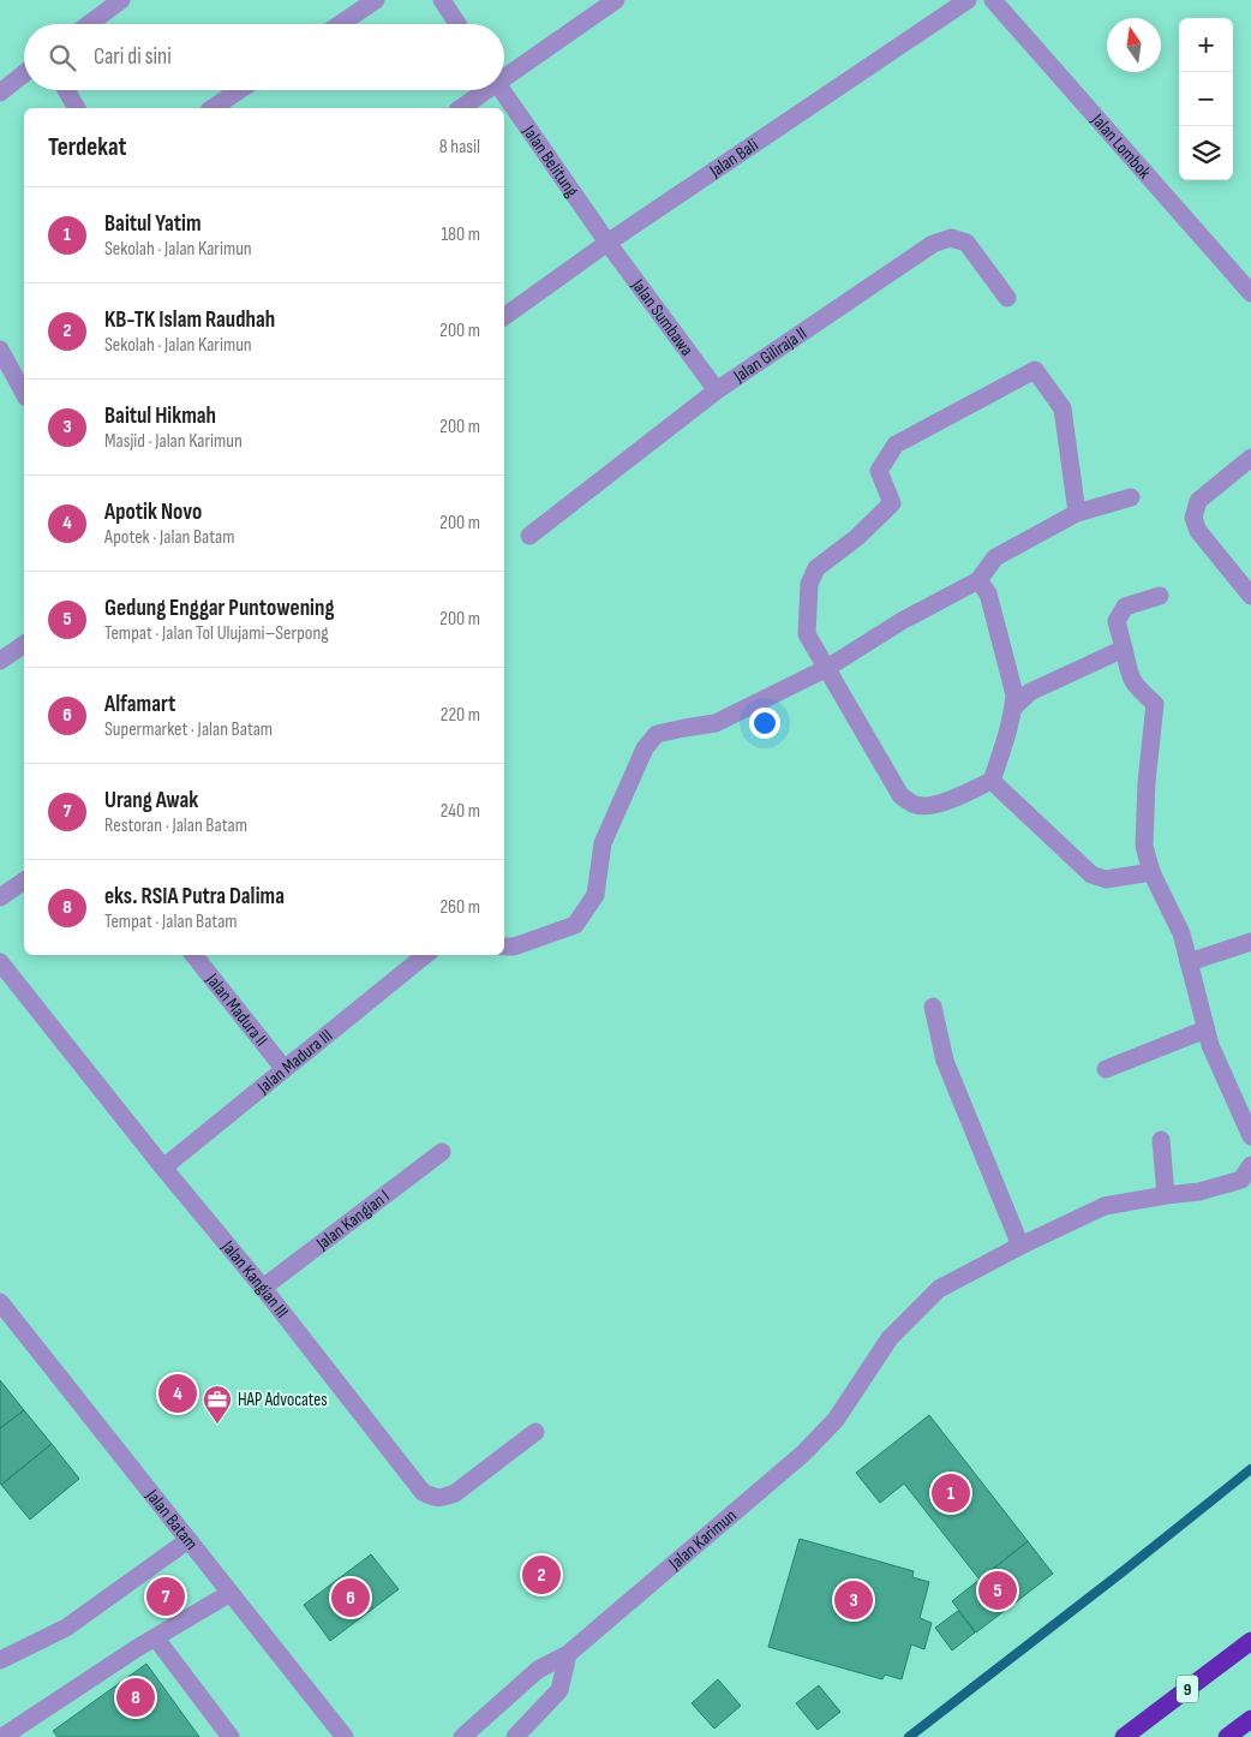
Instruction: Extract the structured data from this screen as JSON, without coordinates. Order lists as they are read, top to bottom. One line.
{"streets":{"highway":["9"],"street":["Jalan Lombok","Jalan Bali","Jalan Belitung","Jalan Sumbawa","Jalan Giliraja II","Jalan Madura II","Jalan Madura III","Jalan Kangian I","Jalan Kangian III","Jalan Batam","Jalan Karimun"]},"crossings":[["Jalan Bali","Jalan Belitung"],["Jalan Bali","Jalan Sumbawa"],["Jalan Belitung","Jalan Sumbawa"],["Jalan Sumbawa","Jalan Giliraja II"],["Jalan Madura II","Jalan Madura III"],["Jalan Madura III","Jalan Kangian III"],["Jalan Kangian I","Jalan Kangian III"]],"places":{"office":["HAP Advocates"]},"north":"top","page":{"map_buttons":["+","−"],"search":"Cari di sini","heading":["Terdekat","8 hasil"],"list":[{"mark":"1","name":"Baitul Yatim","note":"Sekolah · Jalan Karimun","value":"180 m"},{"mark":"2","name":"KB-TK Islam Raudhah","note":"Sekolah · Jalan Karimun","value":"200 m"},{"mark":"3","name":"Baitul Hikmah","note":"Masjid · Jalan Karimun","value":"200 m"},{"mark":"4","name":"Apotik Novo","note":"Apotek · Jalan Batam","value":"200 m"},{"mark":"5","name":"Gedung Enggar Puntowening","note":"Tempat · Jalan Tol Ulujami–Serpong","value":"200 m"},{"mark":"6","name":"Alfamart","note":"Supermarket · Jalan Batam","value":"220 m"},{"mark":"7","name":"Urang Awak","note":"Restoran · Jalan Batam","value":"240 m"},{"mark":"8","name":"eks. RSIA Putra Dalima","note":"Tempat · Jalan Batam","value":"260 m"}],"pins":["4","1","2","5","7","6","3","8"]}}
